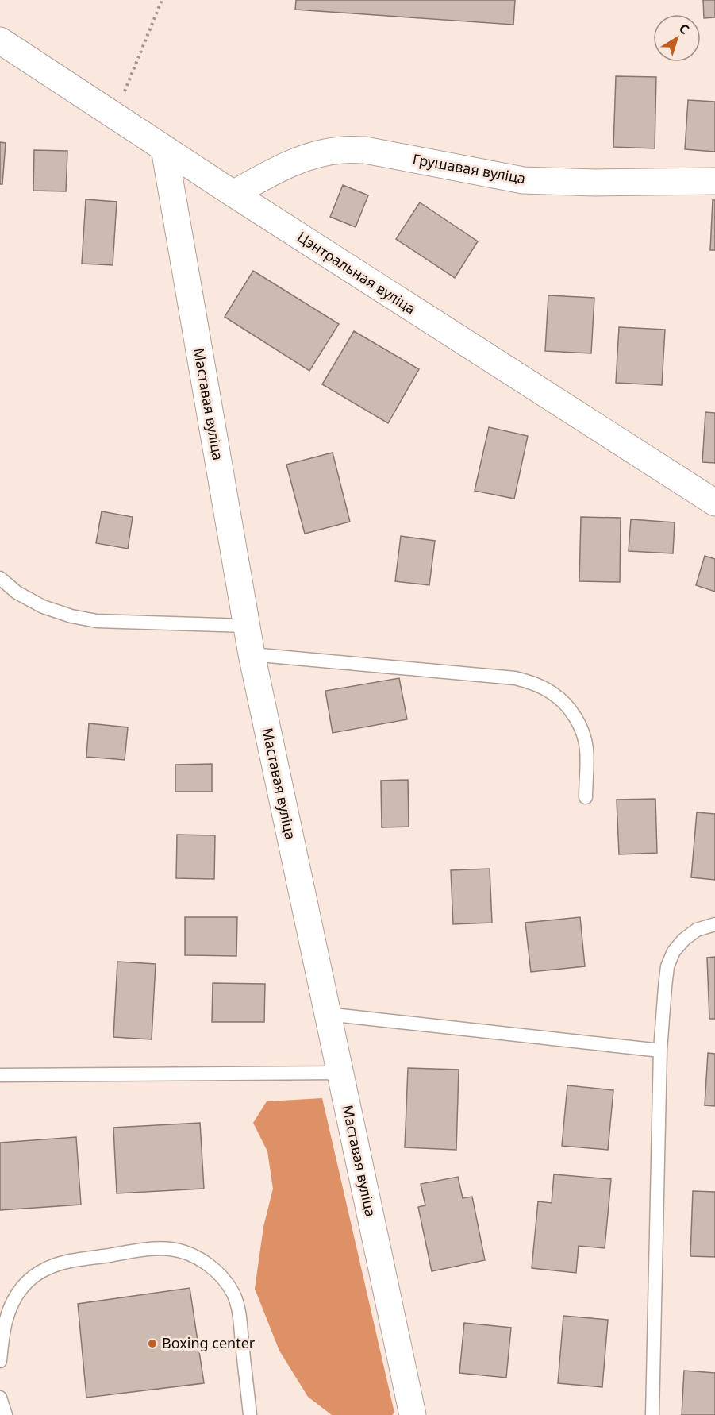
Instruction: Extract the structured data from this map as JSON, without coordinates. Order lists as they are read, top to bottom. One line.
{"streets":{"street":["Грушавая вуліца","Цэнтральная вуліца","Маставая вуліца"]},"crossings":[["Грушавая вуліца","Цэнтральная вуліца"],["Цэнтральная вуліца","Маставая вуліца"]],"places":["Boxing center"],"north":"top right"}
